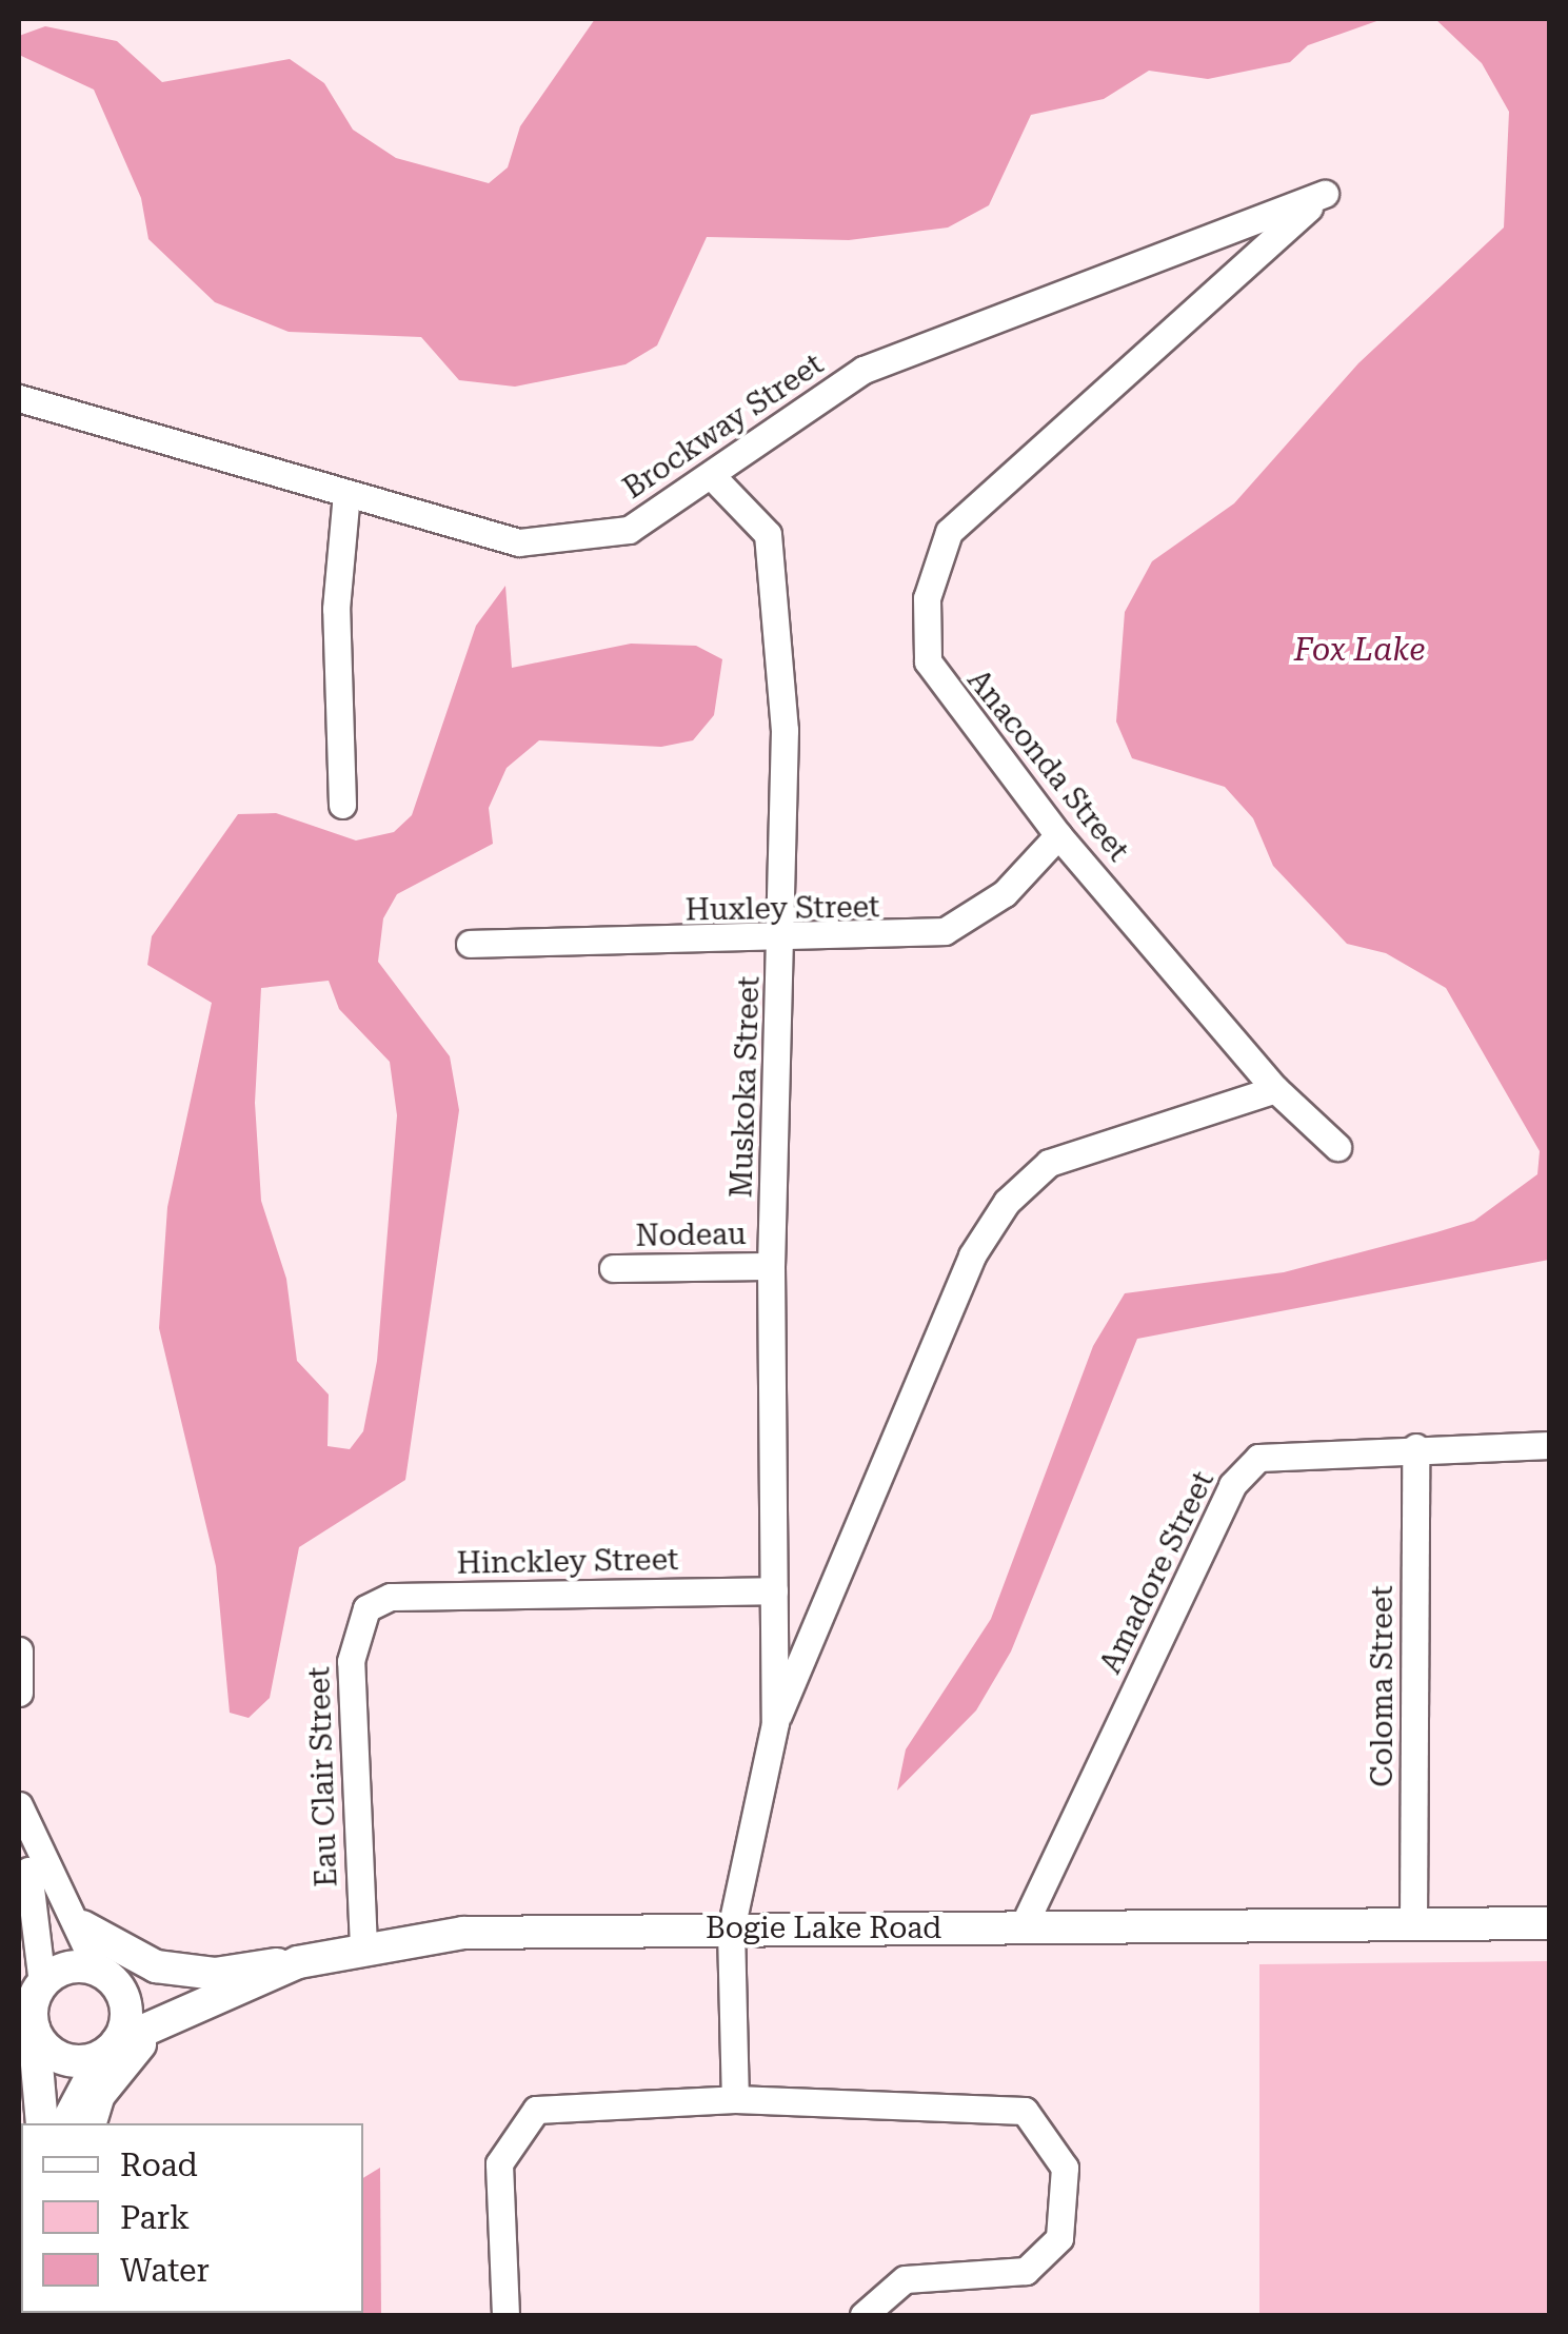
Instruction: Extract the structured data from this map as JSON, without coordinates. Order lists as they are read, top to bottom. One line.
{"streets":{"main road":["Bogie Lake Road"],"street":["Brockway Street","Anaconda Street","Huxley Street","Muskoka Street","Nodeau","Hinckley Street","Amadore Street","Coloma Street","Eau Clair Street"]},"crossings":[["Brockway Street","Anaconda Street"],["Brockway Street","Muskoka Street"],["Anaconda Street","Huxley Street"],["Anaconda Street","Muskoka Street"],["Huxley Street","Muskoka Street"],["Muskoka Street","Nodeau"],["Muskoka Street","Hinckley Street"],["Muskoka Street","Bogie Lake Road"],["Hinckley Street","Eau Clair Street"],["Amadore Street","Coloma Street"],["Amadore Street","Bogie Lake Road"],["Coloma Street","Bogie Lake Road"],["Eau Clair Street","Bogie Lake Road"]],"water":["Fox Lake"],"legend":["Road","Park","Water"]}
